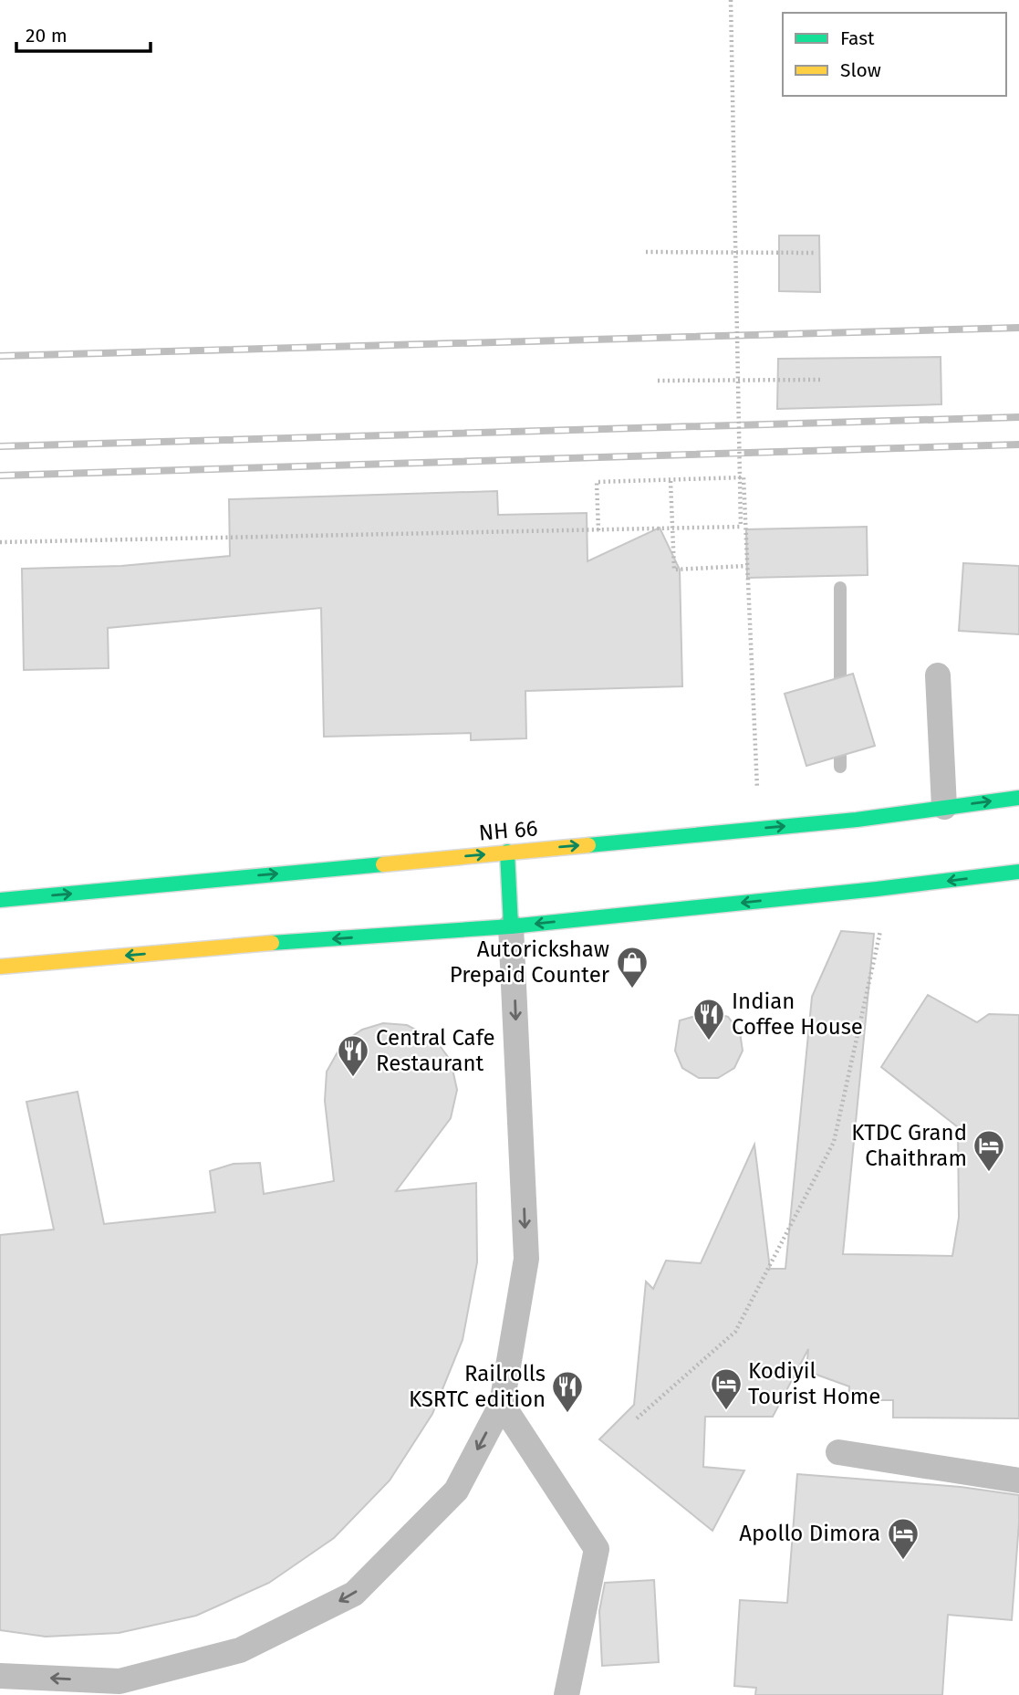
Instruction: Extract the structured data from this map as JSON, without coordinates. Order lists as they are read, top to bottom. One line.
{"streets":{"main road":["NH 66"]},"places":{"shop":["Autorickshaw Prepaid Counter"],"restaurant":["Indian Coffee House","Central Cafe Restaurant","Railrolls KSRTC edition"],"hotel":["KTDC Grand Chaithram","Kodiyil Tourist Home","Apollo Dimora"]},"legend":["Fast","Slow"],"scale_bar":"20 m"}
